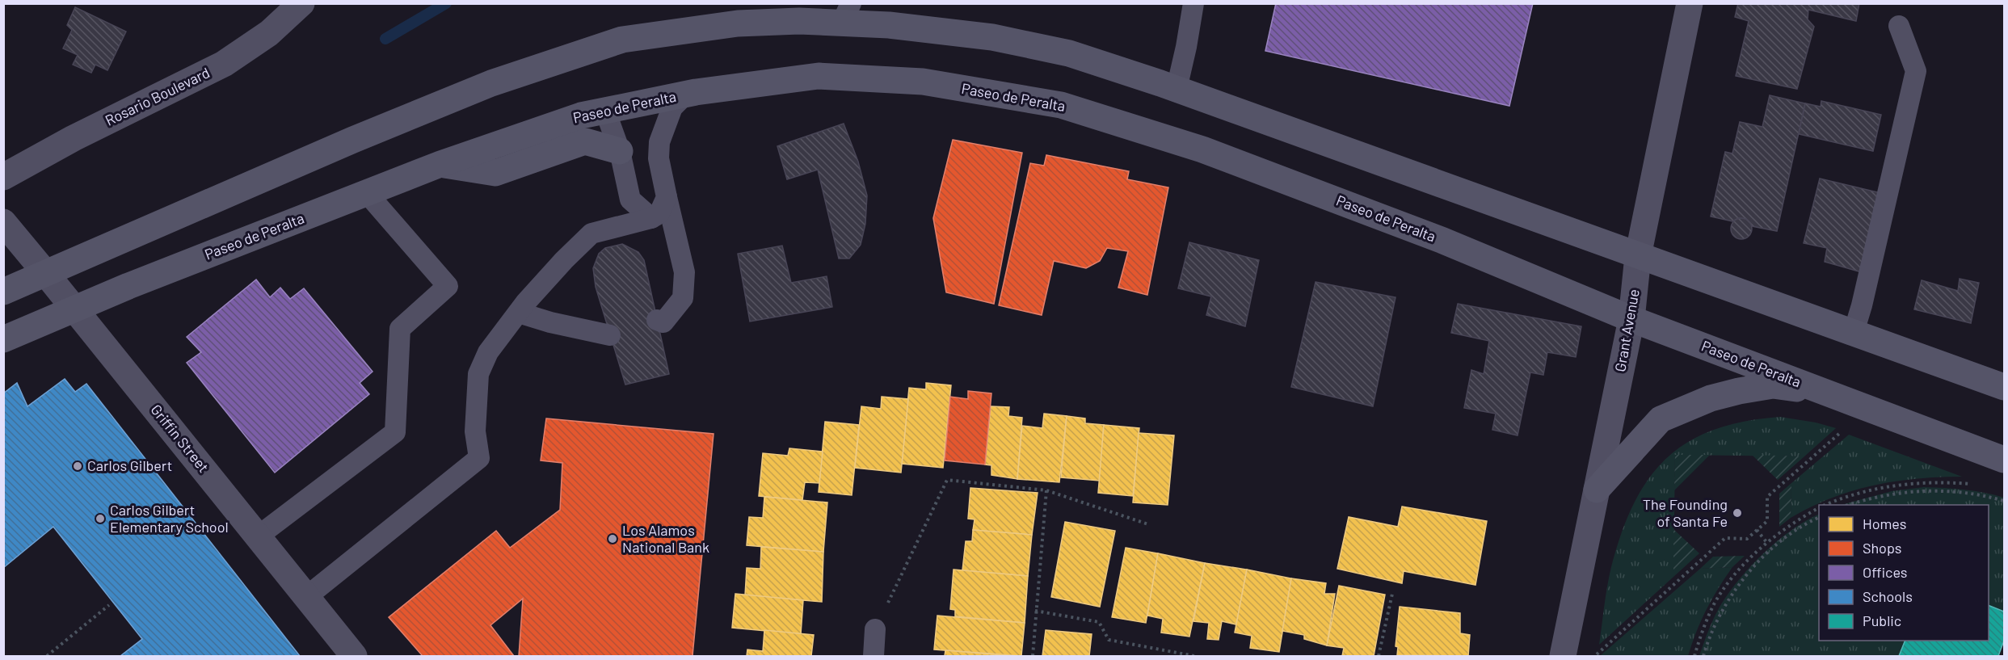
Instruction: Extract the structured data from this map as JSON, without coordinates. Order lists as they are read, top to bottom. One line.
{"streets":{"main road":["Paseo de Peralta"],"street":["Rosario Boulevard","Grant Avenue","Griffin Street"]},"crossings":[["Paseo de Peralta","Grant Avenue"],["Paseo de Peralta","Griffin Street"]],"places":["Carlos Gilbert","The Founding of Santa Fe","Carlos Gilbert Elementary School","Los Alamos National Bank"],"legend":["Homes","Shops","Offices","Schools","Public"]}
